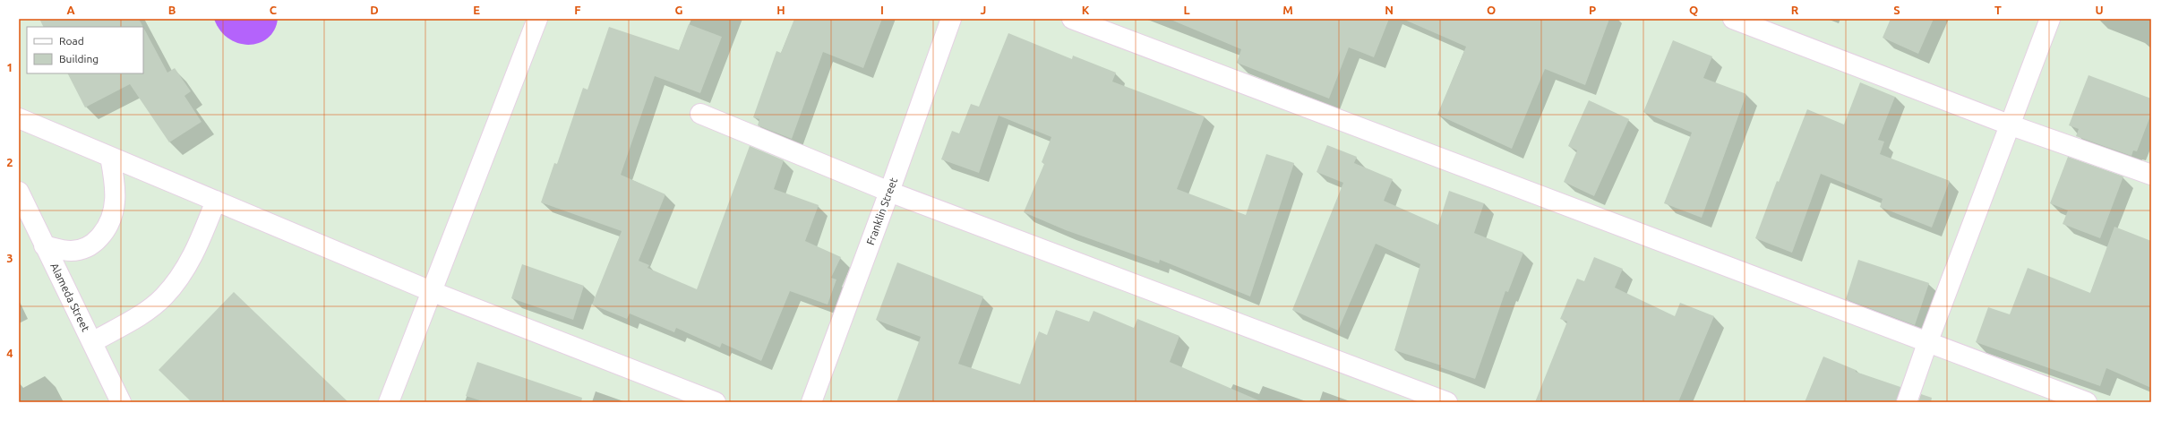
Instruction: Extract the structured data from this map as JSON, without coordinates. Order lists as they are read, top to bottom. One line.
{"streets":{"street":["Franklin Street","Alameda Street"]},"legend":["Road","Building"],"grid":{"columns":["A","B","C","D","E","F","G","H","I","J","K","L","M","N","O","P","Q","R","S","T","U"],"rows":["1","2","3","4"]}}
